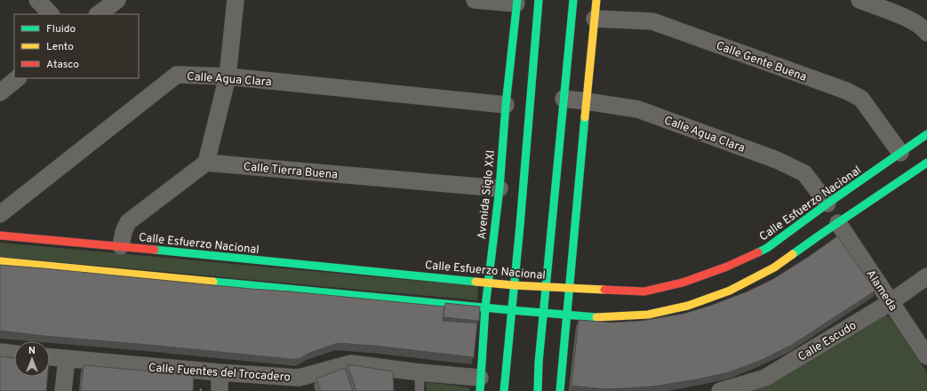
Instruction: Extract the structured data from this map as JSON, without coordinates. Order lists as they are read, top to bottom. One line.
{"streets":{"main road":["Avenida Siglo XXI","Calle Esfuerzo Nacional"],"street":["Calle Gente Buena","Calle Agua Clara","Calle Tierra Buena","Alameda","Calle Escudo","Calle Fuentes del Trocadero"]},"crossings":[["Calle Gente Buena","Calle Esfuerzo Nacional"],["Calle Agua Clara","Avenida Siglo XXI"],["Calle Agua Clara","Calle Esfuerzo Nacional"],["Calle Tierra Buena","Avenida Siglo XXI"],["Avenida Siglo XXI","Calle Esfuerzo Nacional"],["Avenida Siglo XXI","Calle Fuentes del Trocadero"],["Alameda","Calle Escudo"]],"legend":["Fluido","Lento","Atasco"],"north":"top"}
